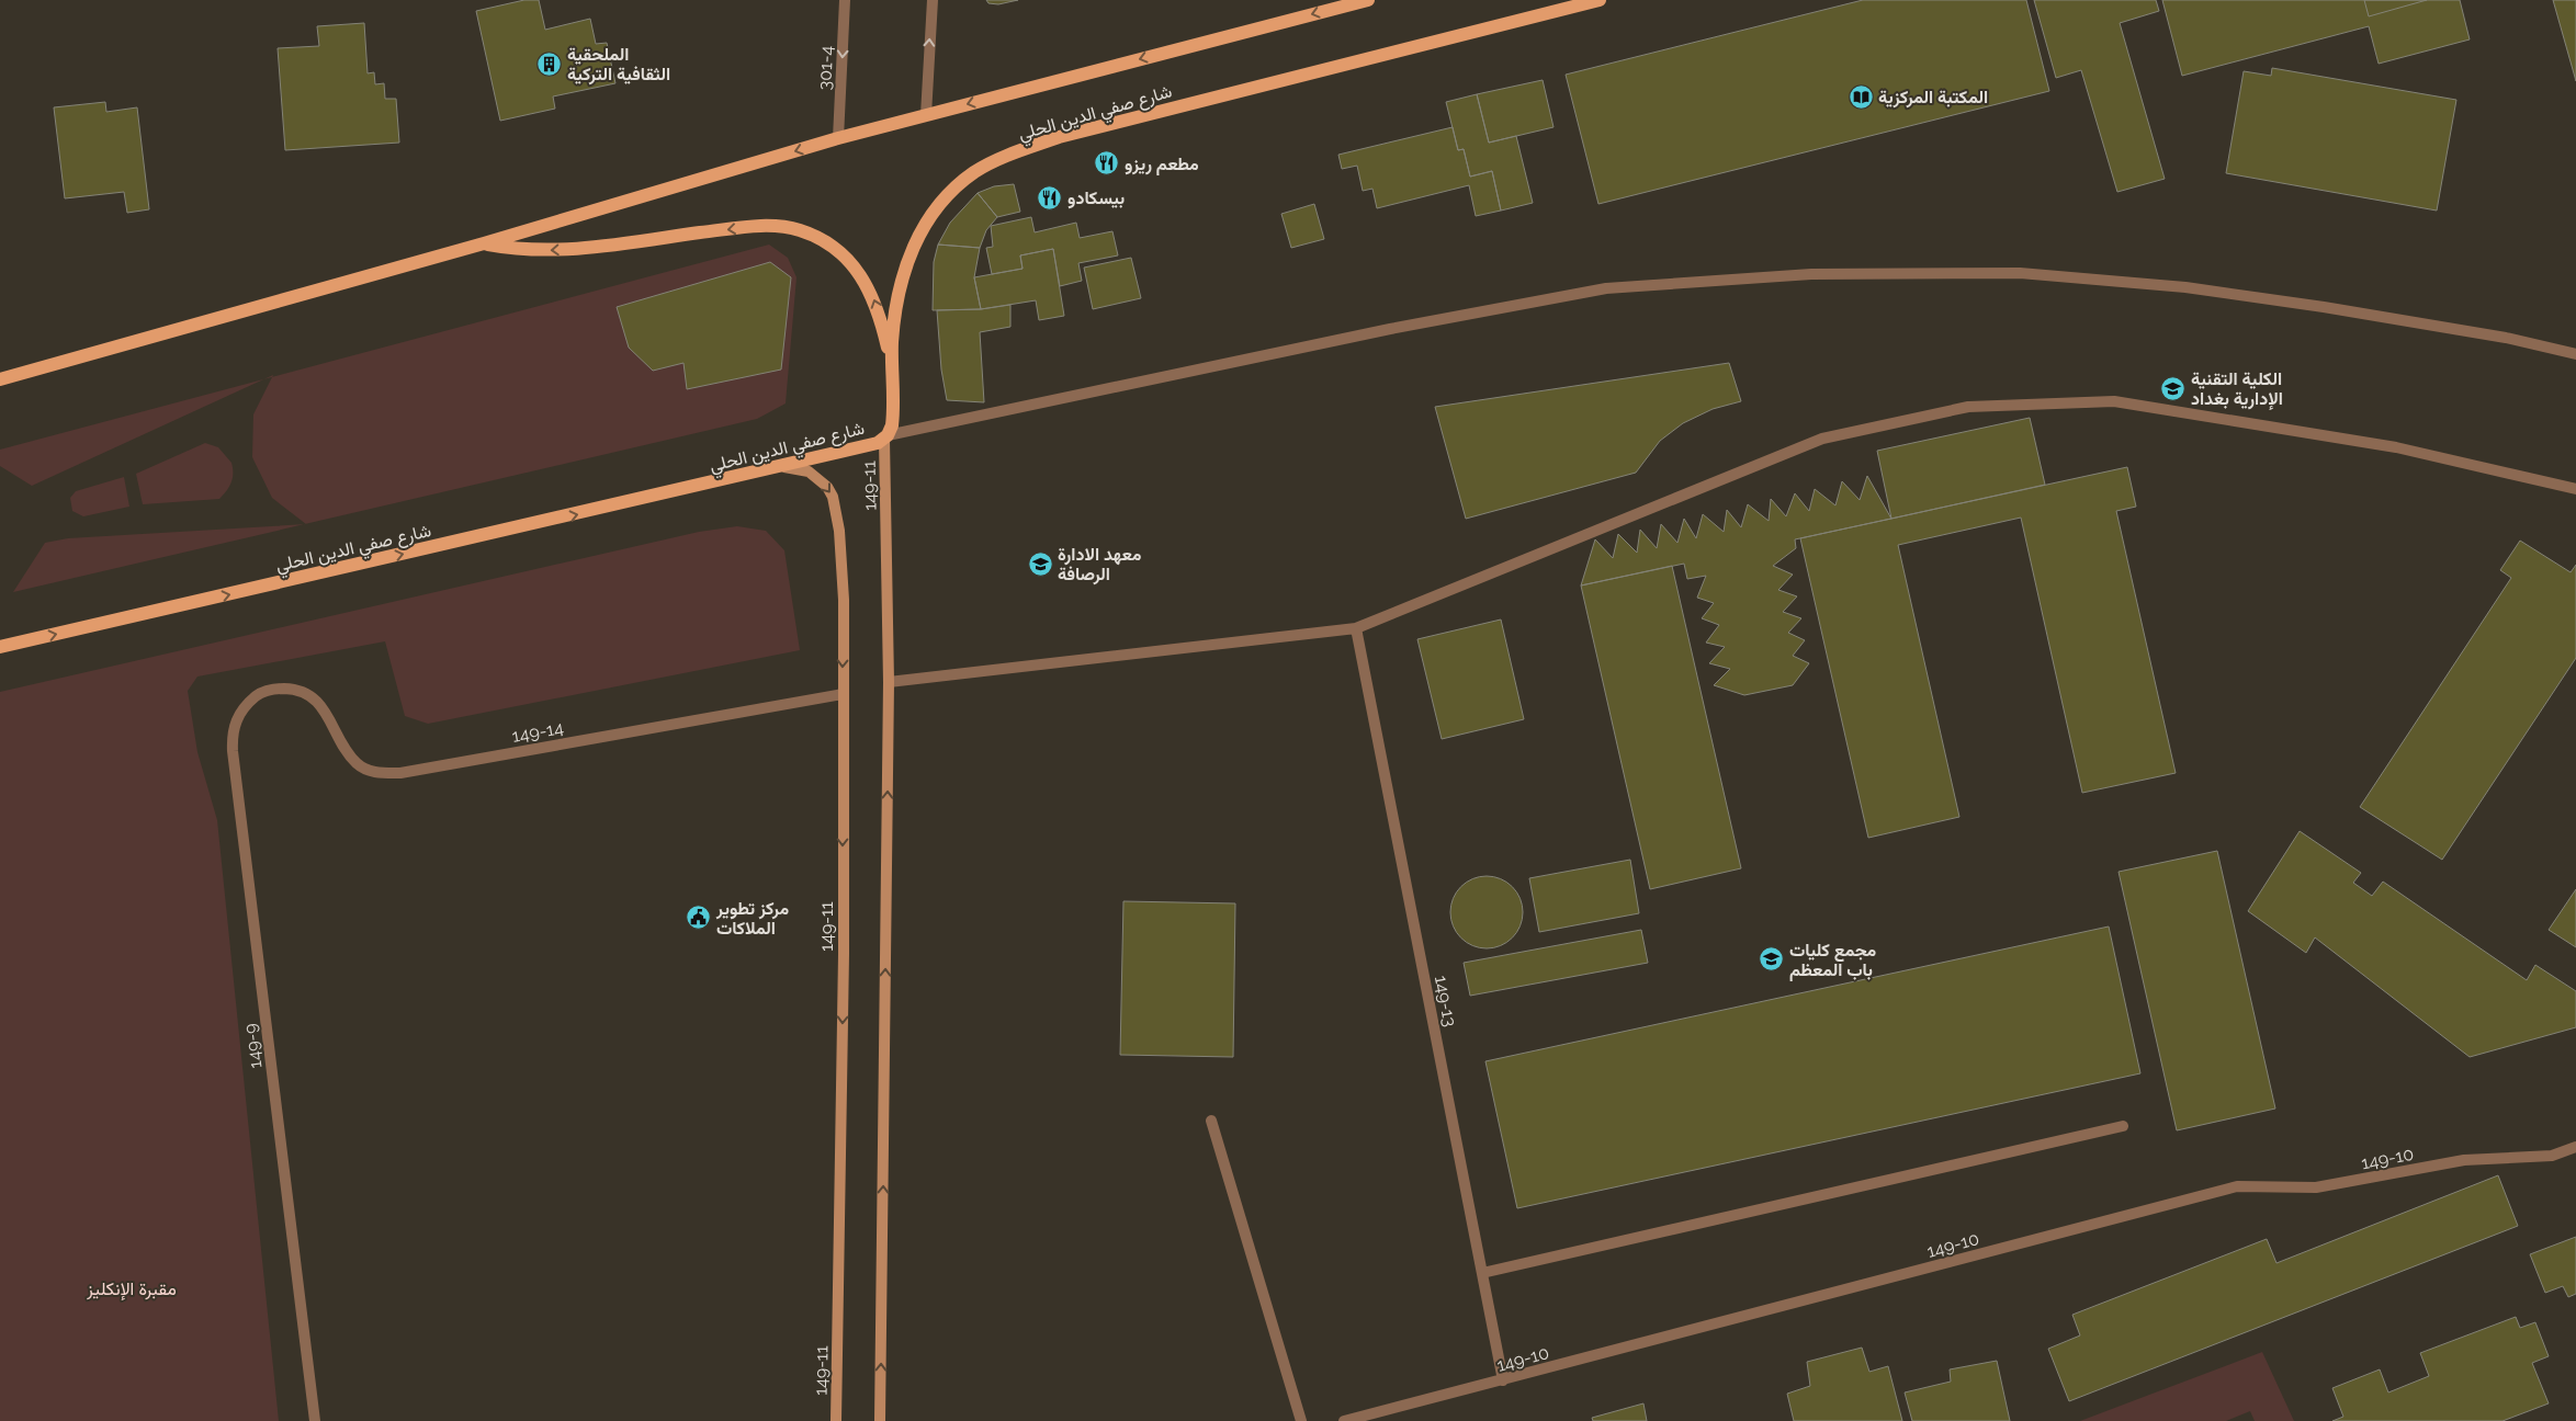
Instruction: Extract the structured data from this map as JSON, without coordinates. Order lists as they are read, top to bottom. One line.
{"streets":{"main road":["شارع صفي الدين الحلي"],"street":["301-4","149-11","149-14","149-13","149-9","149-10"]},"crossings":[["شارع صفي الدين الحلي","149-11"],["149-11","149-14"],["149-14","149-9"],["149-13","149-10"]],"one_way":["شارع صفي الدين الحلي"],"parks":["مقبرة الإنكليز"],"places":{"building":["الملحقية الثقافية التركية"],"library":["المكتبة المركزية"],"restaurant":["مطعم ريزو","بيسكادو"],"school or university":["الكلية التقنية الإدارية بغداد","معهد الادارة الرصافة","مجمع كليات باب المعظم"],"public building":["مركز تطوير الملاكات"]}}
